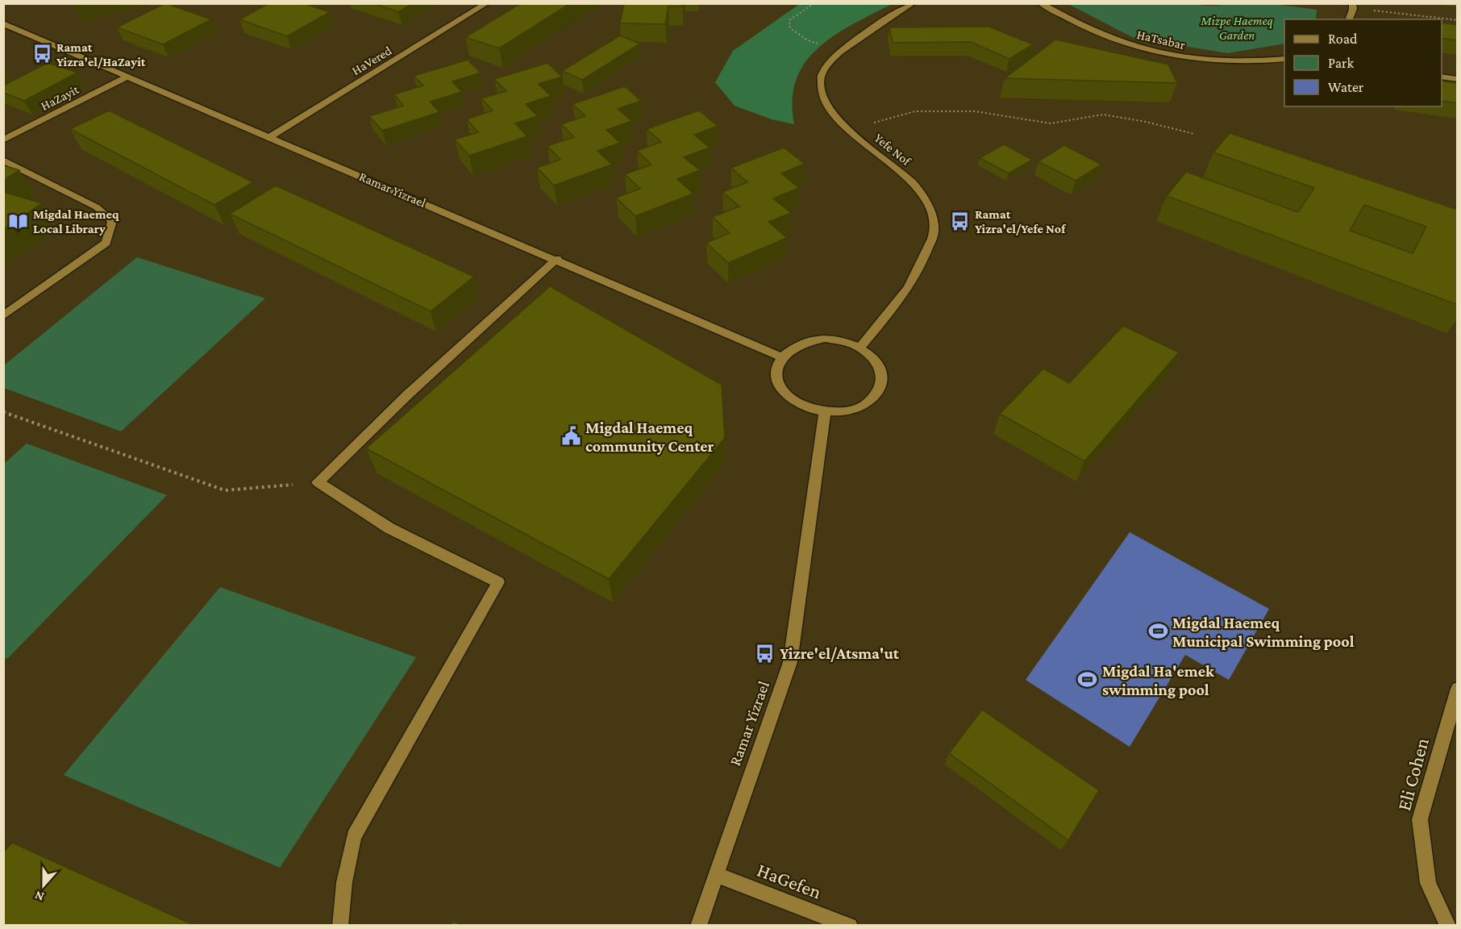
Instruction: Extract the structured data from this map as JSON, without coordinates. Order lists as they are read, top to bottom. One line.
{"streets":{"street":["HaTsabar","HaVered","HaZayit","Yefe Nof","Ramar Yizrael","Eli Cohen","HaGefen"]},"crossings":[["HaVered","Ramar Yizrael"],["HaZayit","Ramar Yizrael"],["Yefe Nof","Ramar Yizrael"],["Ramar Yizrael","HaGefen"]],"parks":["Mizpe Haemeq Garden"],"places":{"bus stop":["Ramat Yizra'el/HaZayit","Ramat Yizra'el/Yefe Nof","Yizre'el/Atsma'ut"],"library":["Migdal Haemeq Local Library"],"public building":["Migdal Haemeq community Center"],"sports":["Migdal Haemeq Municipal Swimming pool","Migdal Ha'emek swimming pool"]},"legend":["Road","Park","Water"],"north":"bottom"}
